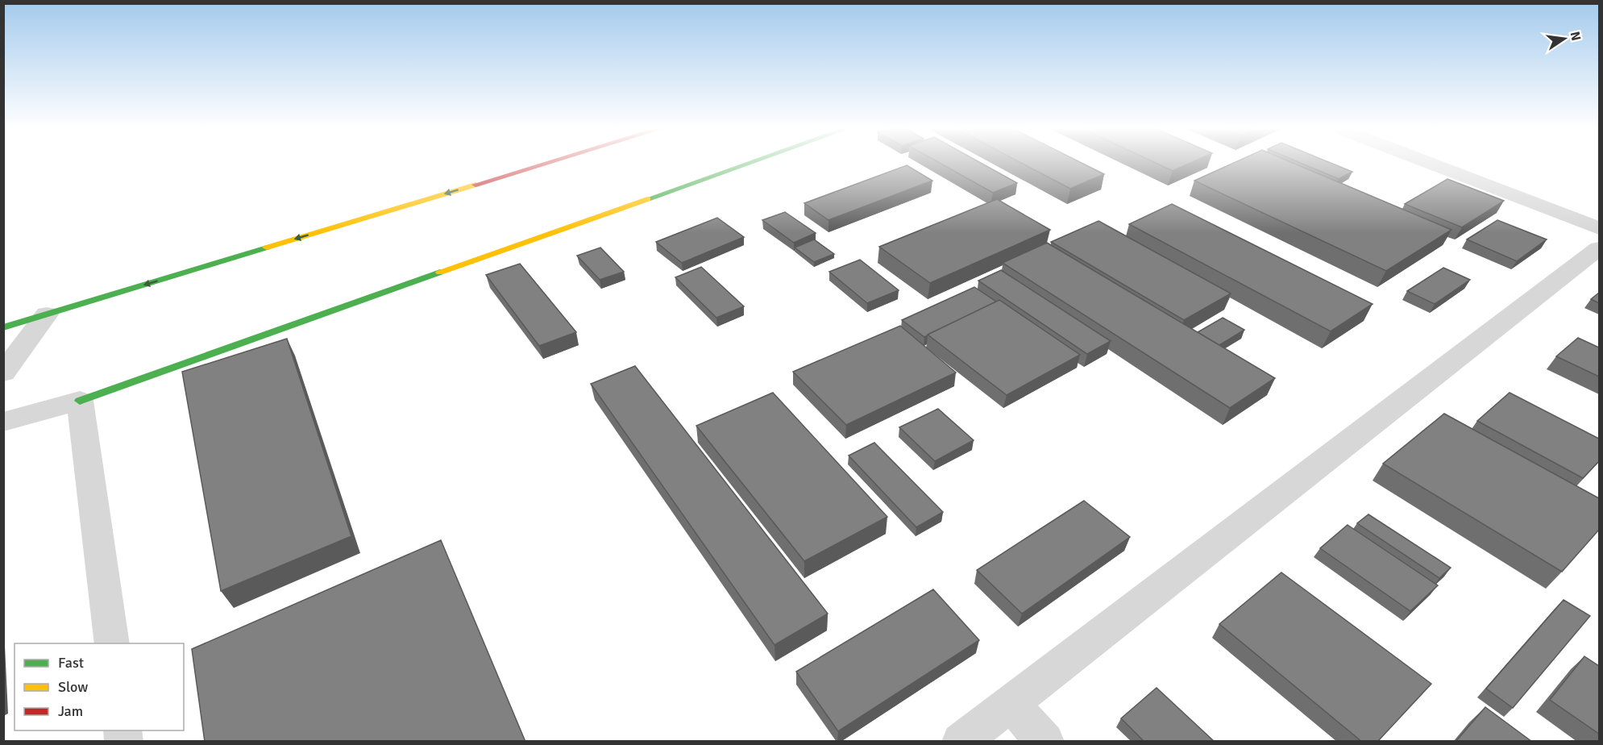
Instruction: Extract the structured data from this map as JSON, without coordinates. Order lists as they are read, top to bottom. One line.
{"legend":["Fast","Slow","Jam"],"north":"right"}
